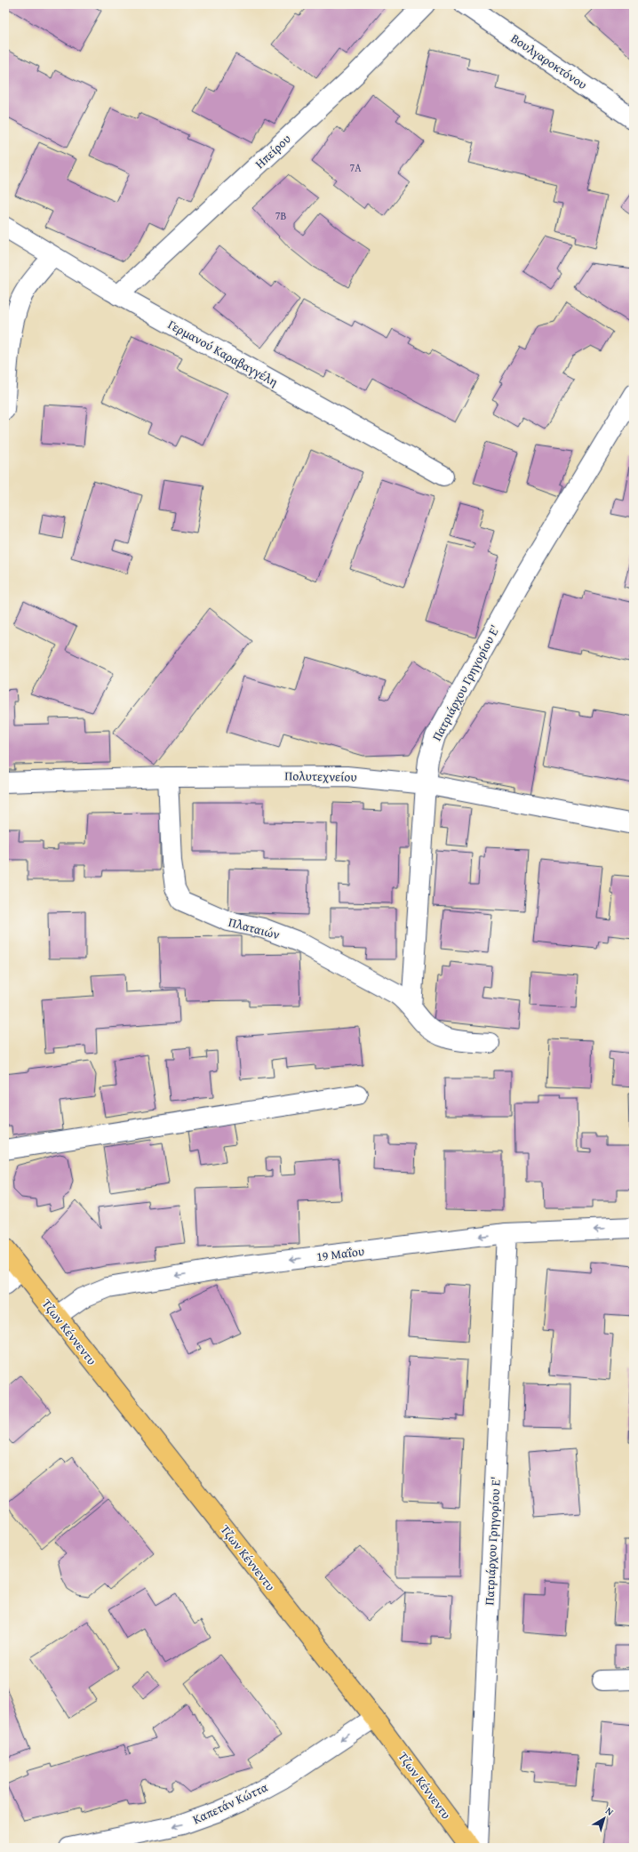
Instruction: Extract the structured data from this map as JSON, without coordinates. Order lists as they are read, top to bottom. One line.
{"streets":{"main road":["Τζων Κέννεντυ"],"street":["Βουλγαροκτόνου","Ηπείρου","Γερμανού Καραβαγγέλη","Πατριάρχου Γρηγορίου Ε'","Πολυτεχνείου","Πλαταιών","19 Μαΐου","Καπετάν Κώττα"]},"crossings":[["Ηπείρου","Γερμανού Καραβαγγέλη"],["Πατριάρχου Γρηγορίου Ε'","Πολυτεχνείου"],["Πατριάρχου Γρηγορίου Ε'","Πλαταιών"],["Πατριάρχου Γρηγορίου Ε'","19 Μαΐου"],["Πολυτεχνείου","Πλαταιών"],["19 Μαΐου","Τζων Κέννεντυ"],["Τζων Κέννεντυ","Καπετάν Κώττα"]],"one_way":["Καπετάν Κώττα"],"house_numbers":["7Α","7Β"],"north":"top right"}
